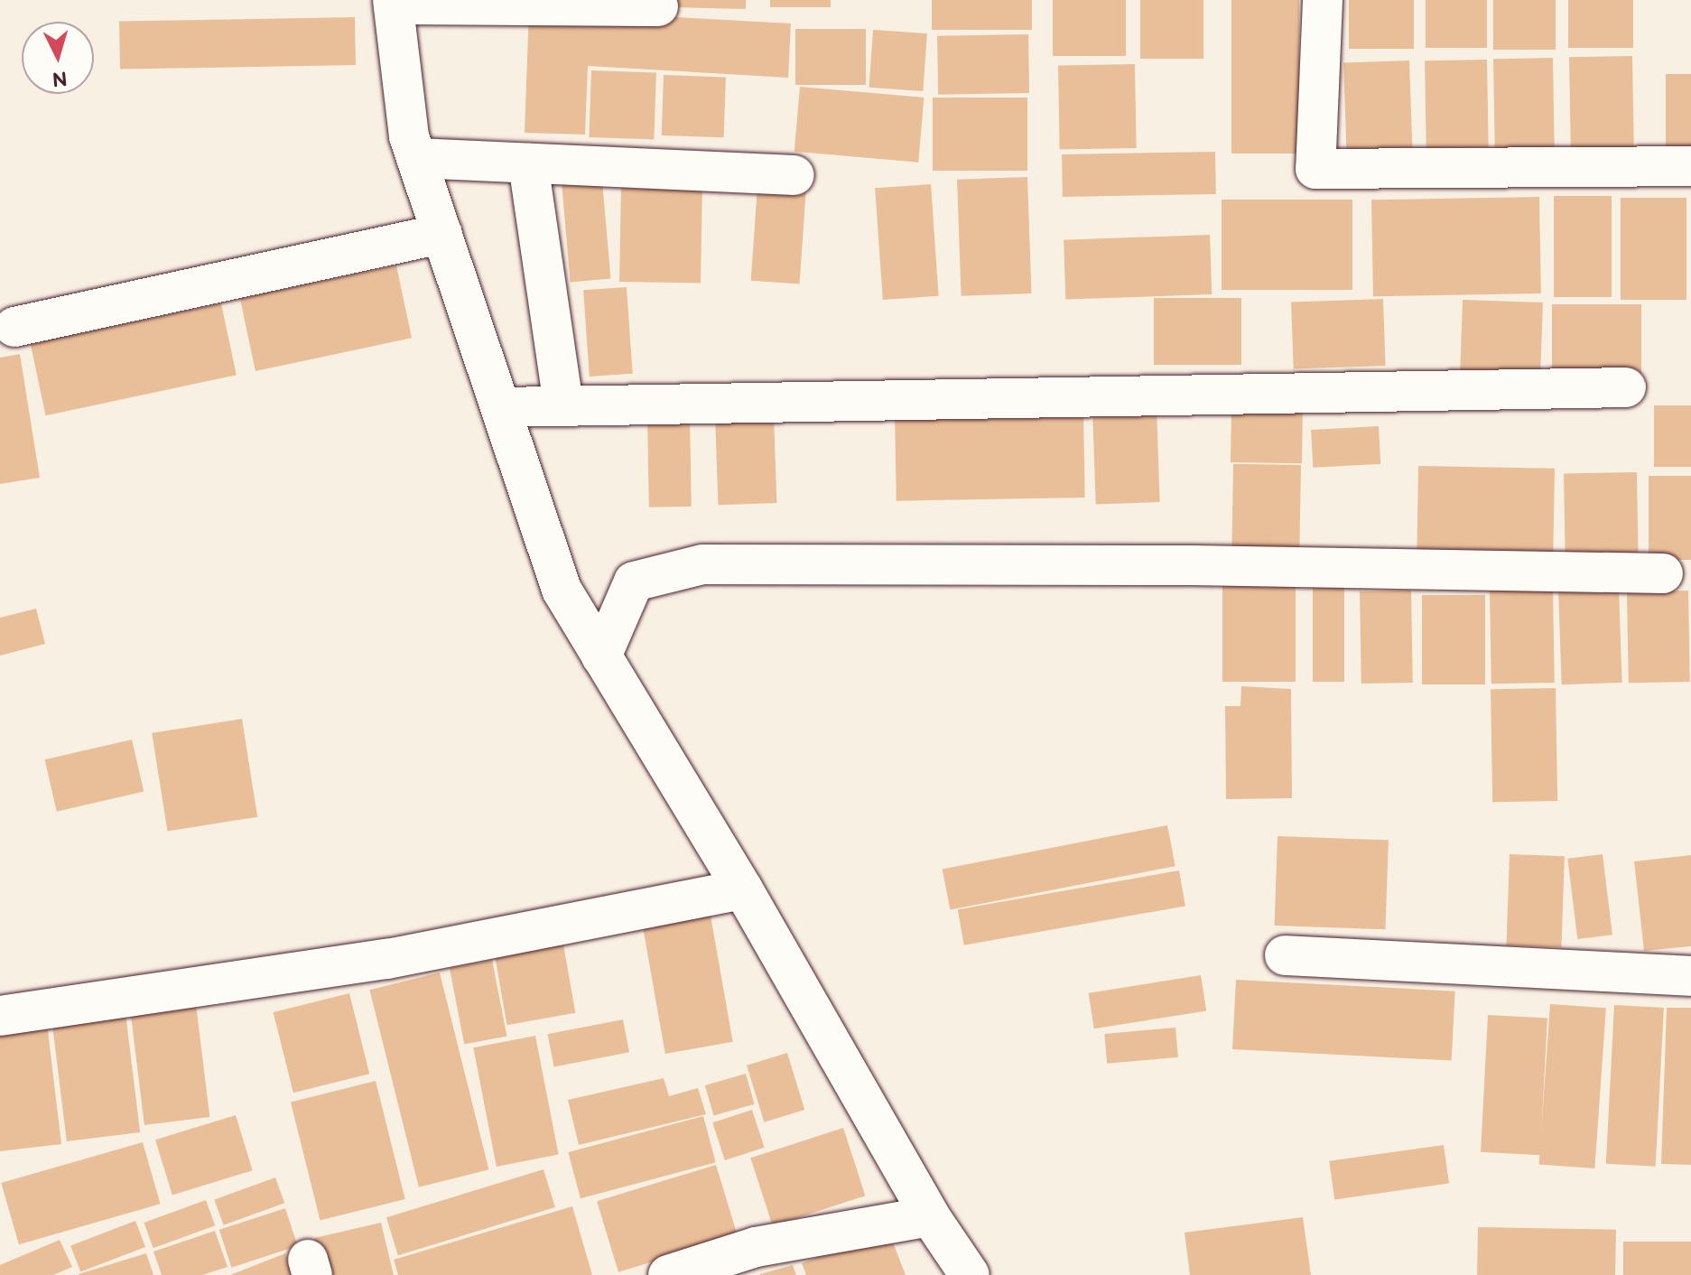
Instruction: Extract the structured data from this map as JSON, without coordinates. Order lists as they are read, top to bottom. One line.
{"north":"bottom"}
